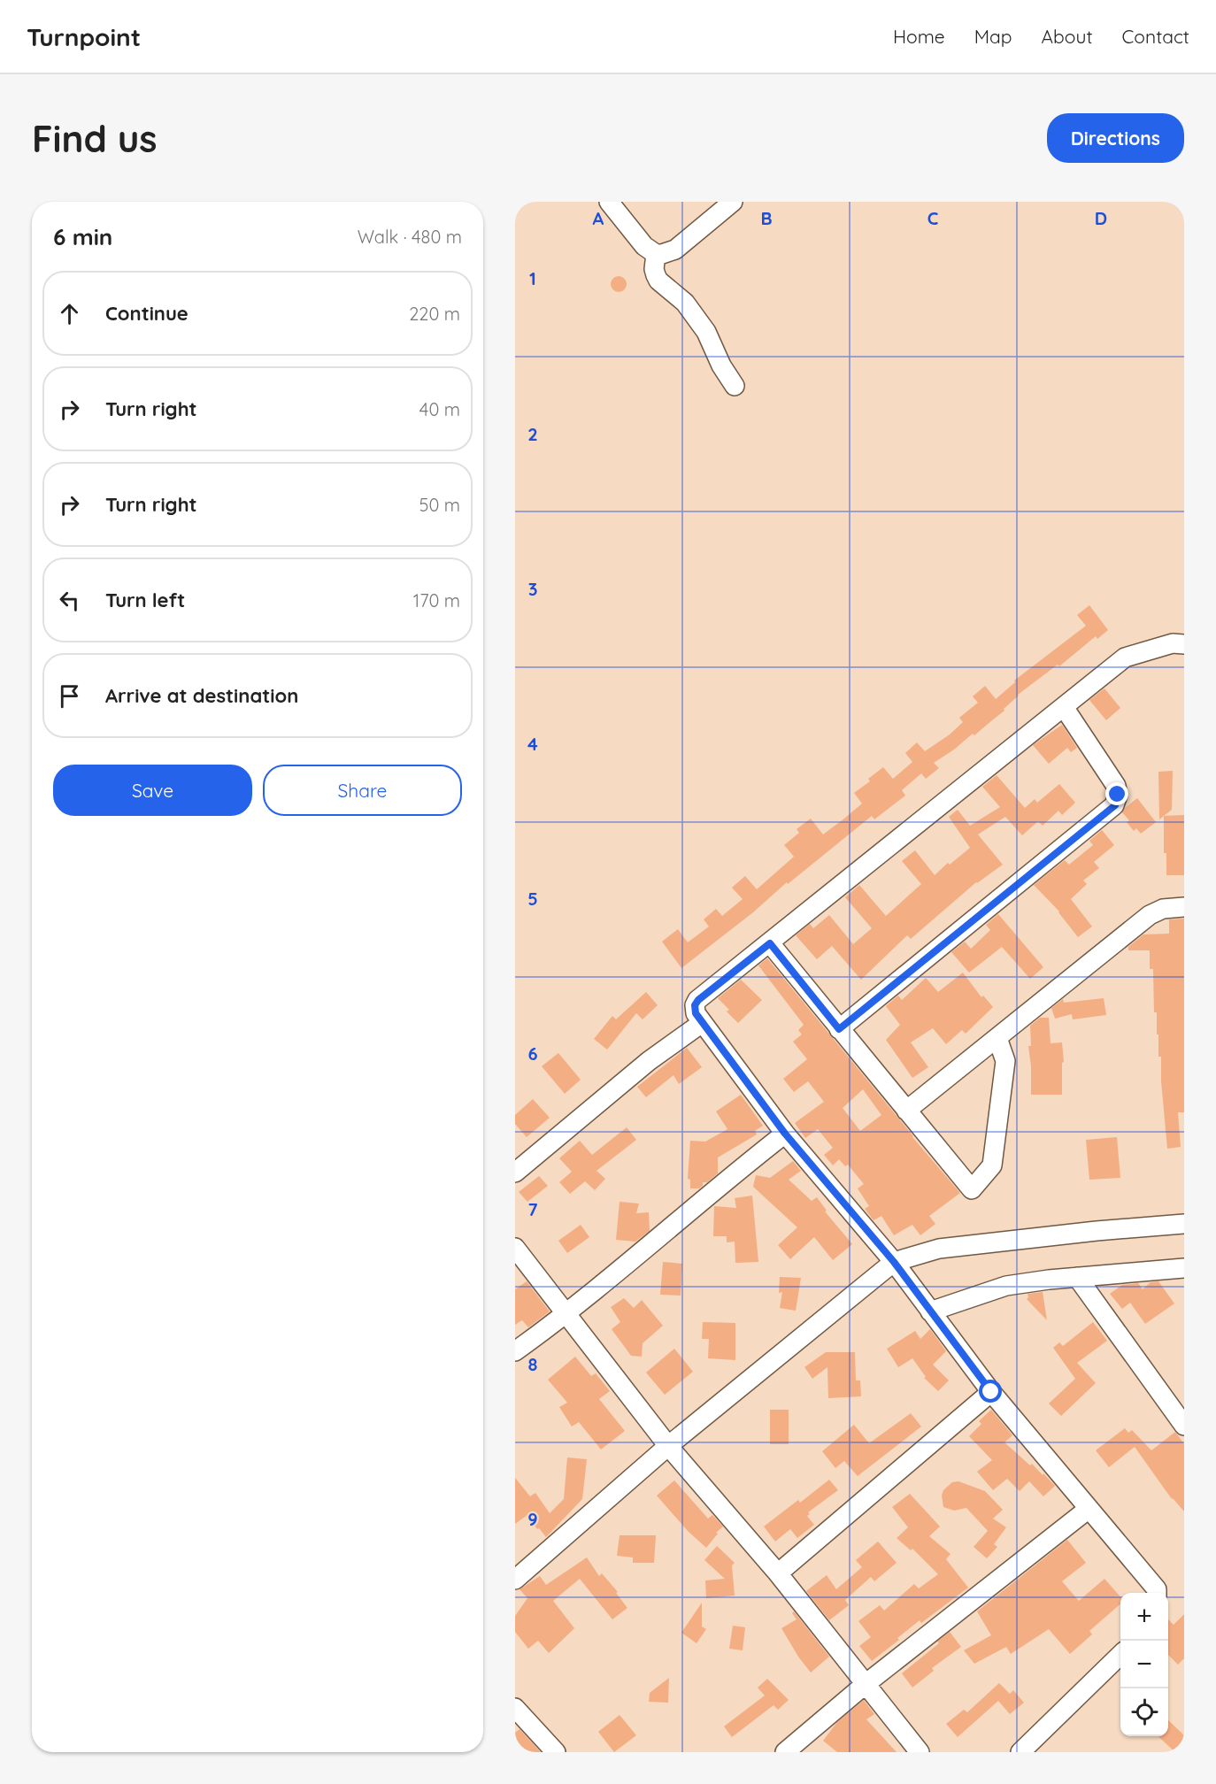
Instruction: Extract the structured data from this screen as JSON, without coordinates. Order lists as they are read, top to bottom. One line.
{"page":{"header":"Turnpoint","nav":["Home","Map","About","Contact"],"buttons":["Directions",["Save","Share"]],"title":"Find us","heading":["6 min","Walk · 480 m"],"list":[["Continue","220 m"],["Turn right","40 m"],["Turn right","50 m"],["Turn left","170 m"],"Arrive at destination"],"map_buttons":["+","−"]},"grid":{"columns":["A","B","C","D"],"rows":["1","2","3","4","5","6","7","8","9"]}}
